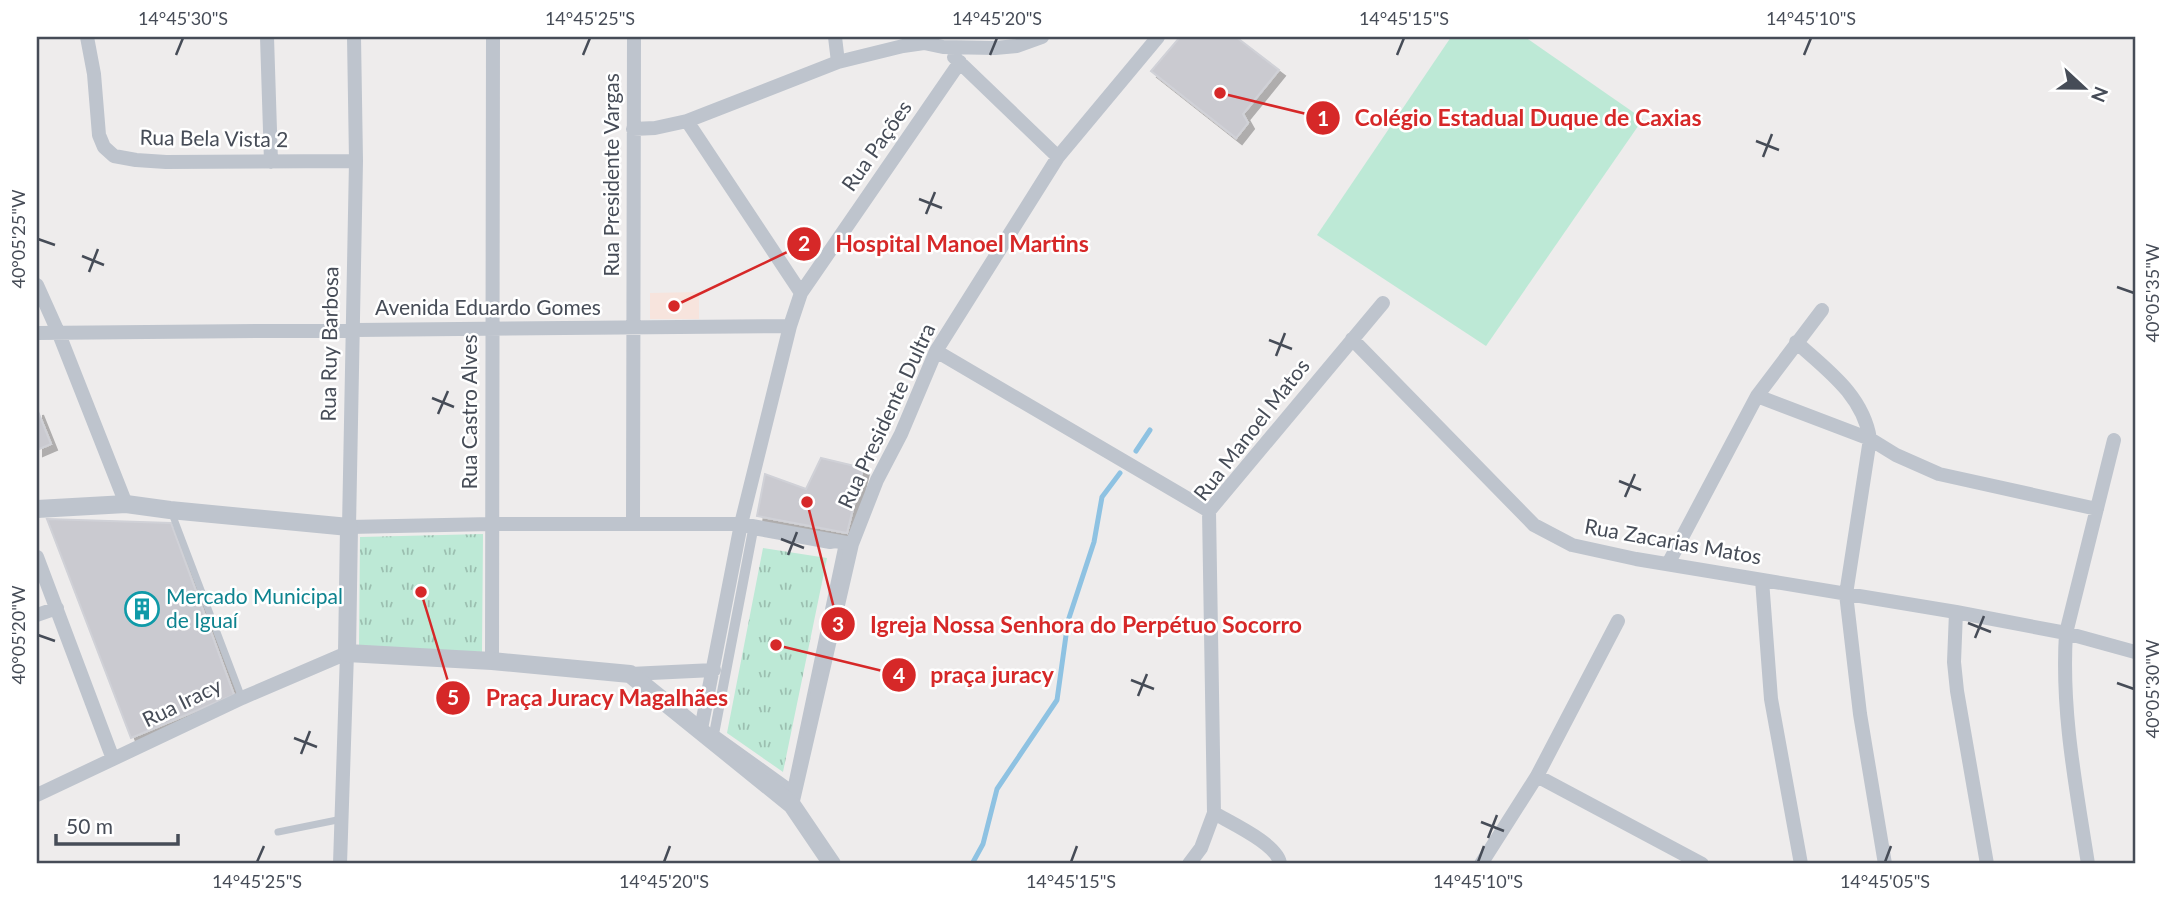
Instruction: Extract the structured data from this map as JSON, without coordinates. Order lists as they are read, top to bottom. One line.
{"streets":{"street":["Rua Bela Vista 2","Rua Pações","Rua Presidente Vargas","Avenida Eduardo Gomes","Rua Ruy Barbosa","Rua Castro Alves","Rua Presidente Dultra","Rua Manoel Matos","Rua Zacarias Matos","Rua Iracy"]},"crossings":[["Rua Bela Vista 2","Rua Ruy Barbosa"],["Rua Pações","Avenida Eduardo Gomes"],["Rua Presidente Vargas","Avenida Eduardo Gomes"],["Avenida Eduardo Gomes","Rua Ruy Barbosa"],["Avenida Eduardo Gomes","Rua Castro Alves"],["Rua Ruy Barbosa","Rua Iracy"],["Rua Manoel Matos","Rua Zacarias Matos"]],"places":{"other":["Colégio Estadual Duque de Caxias","Hospital Manoel Martins","Igreja Nossa Senhora do Perpétuo Socorro","Praça Juracy Magalhães","praça juracy"],"building":["Mercado Municipal de Iguaí"]},"scale_bar":"50 m","north":"right","coordinates":["14°45'30\"S","14°45'25\"S","14°45'20\"S","14°45'15\"S","14°45'10\"S","40°05'25\"W","40°05'35\"W","40°05'20\"W","40°05'30\"W","14°45'05\"S"]}
